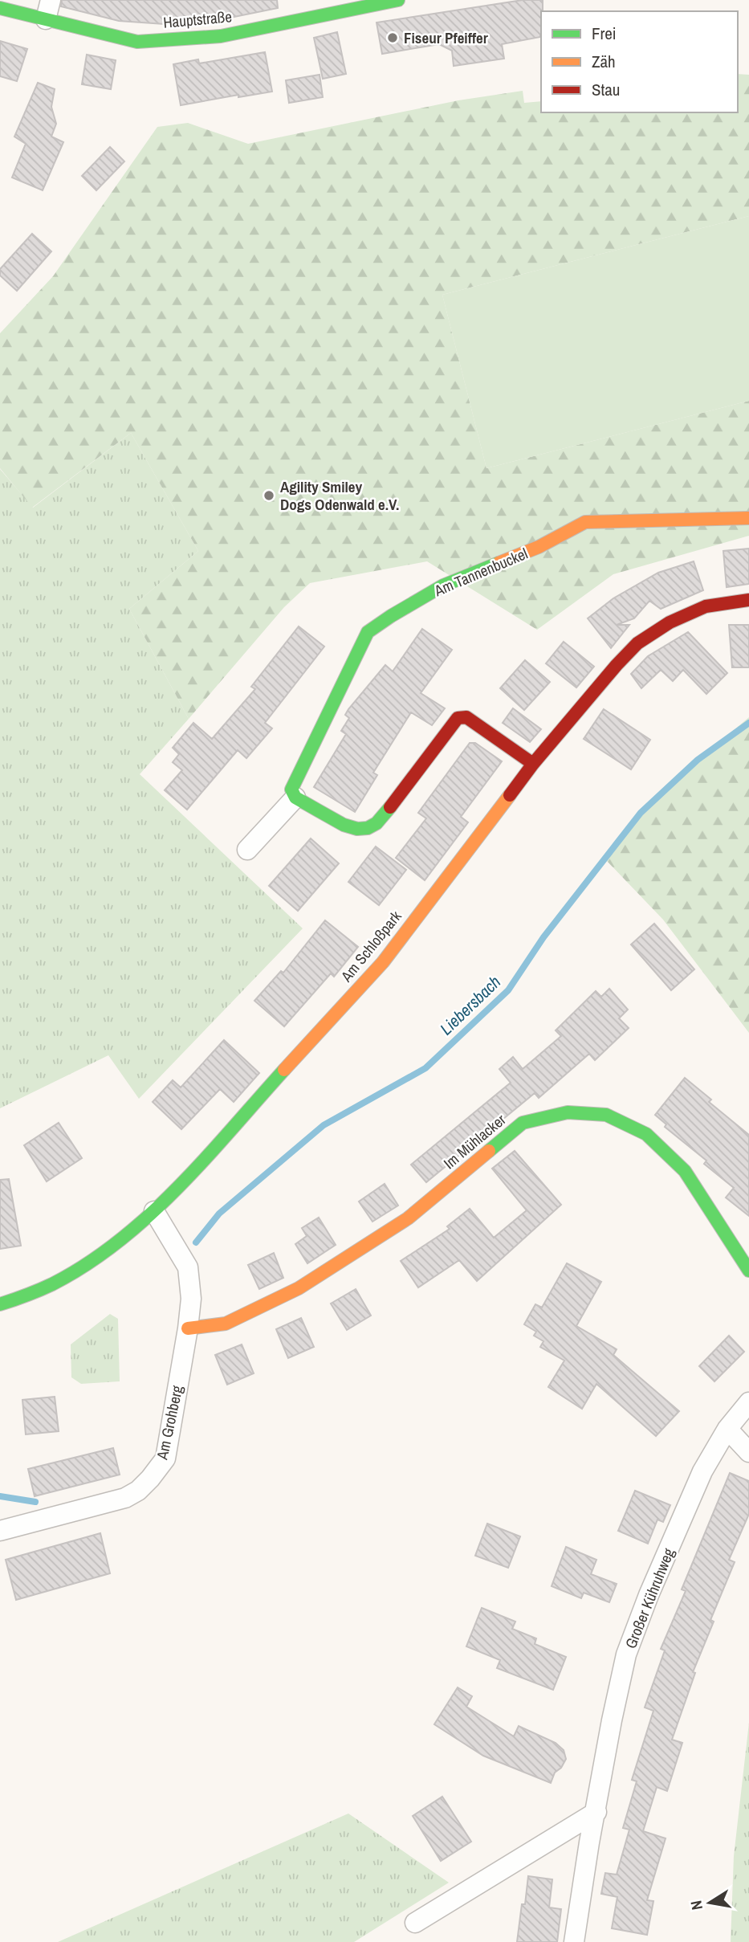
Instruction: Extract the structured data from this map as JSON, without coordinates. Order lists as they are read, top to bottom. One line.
{"streets":{"street":["Hauptstraße","Am Tannenbuckel","Am Schloßpark","Im Mühlacker","Am Grohberg","Großer Kühruhweg"]},"crossings":[["Am Schloßpark","Am Grohberg"],["Im Mühlacker","Am Grohberg"]],"water":["Liebersbach"],"places":["Fiseur Pfeiffer","Agility Smiley Dogs Odenwald e.V."],"legend":["Frei","Zäh","Stau"],"north":"left"}
